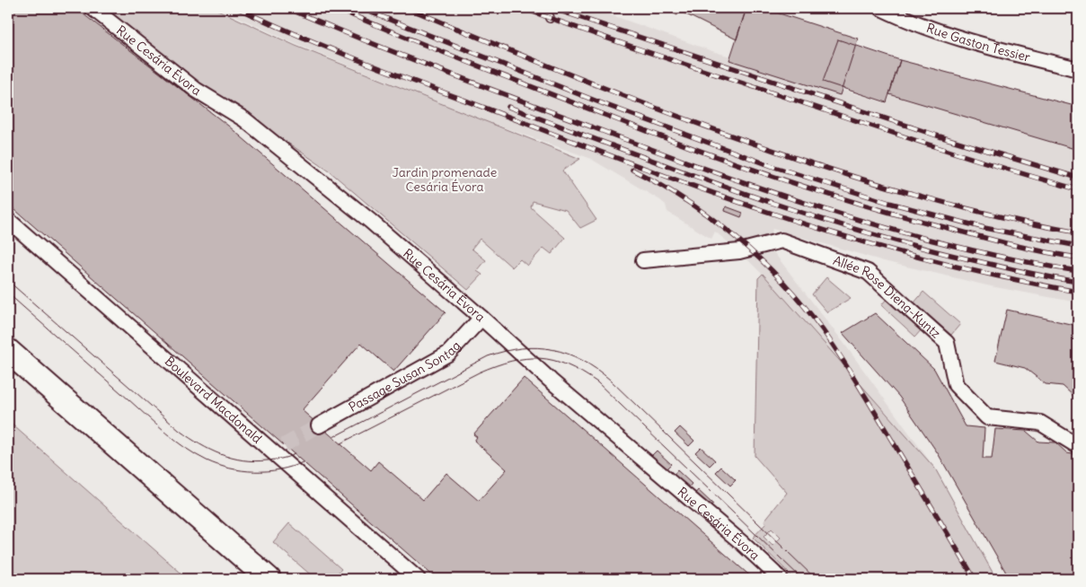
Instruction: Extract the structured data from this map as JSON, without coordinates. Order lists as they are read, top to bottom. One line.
{"streets":{"street":["Rue Gaston Tessier","Rue Cesária Évora","Allée Rose Dieng-Kuntz","Passage Susan Sontag","Boulevard Macdonald"]},"crossings":[["Rue Cesária Évora","Passage Susan Sontag"]],"parks":["Jardin promenade Cesária Évora"]}
